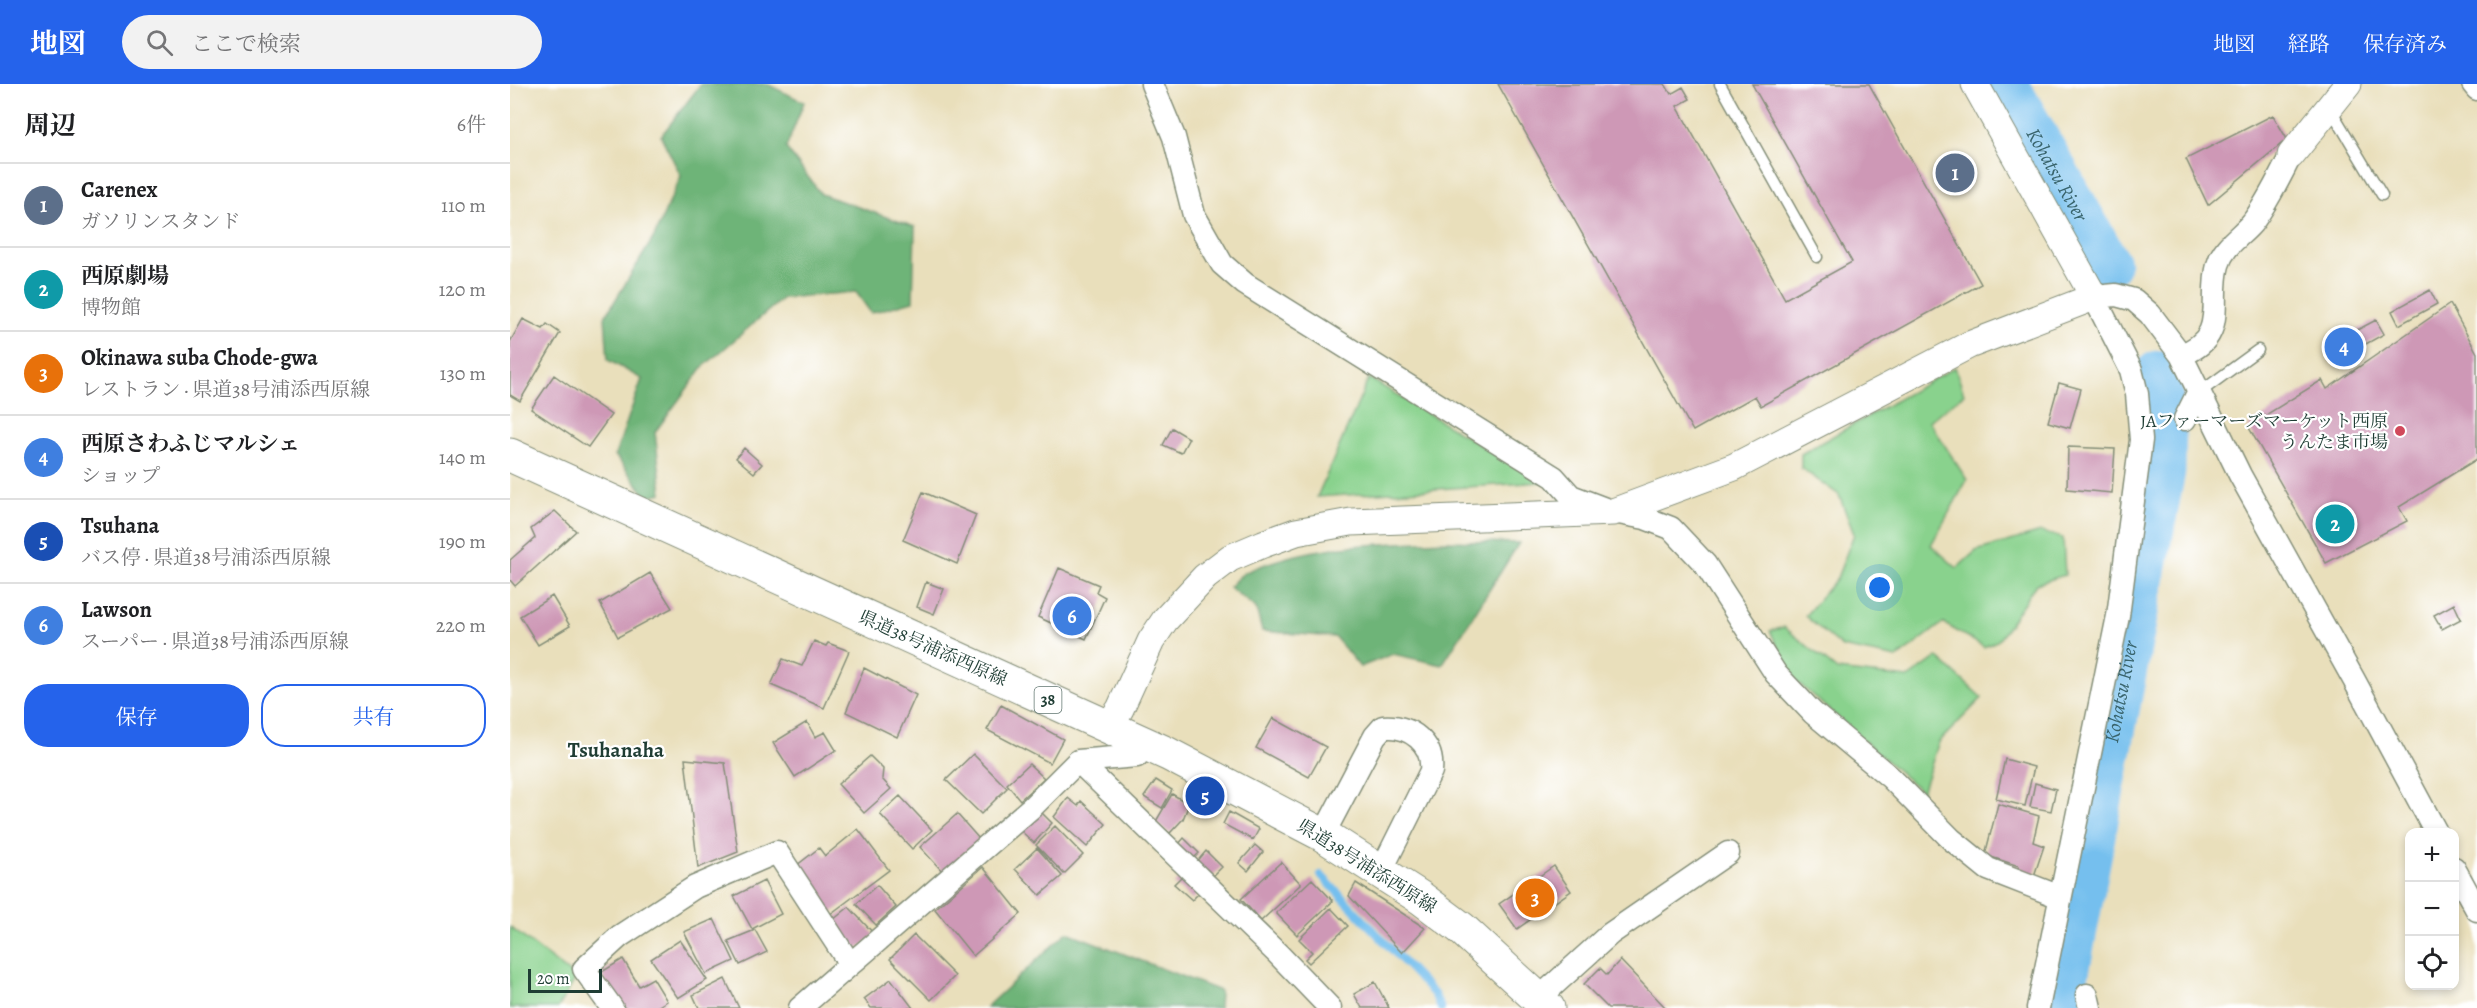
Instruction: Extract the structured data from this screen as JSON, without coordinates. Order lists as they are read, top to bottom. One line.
{"streets":{"main road":["県道38号浦添西原線","38"]},"districts":["Tsuhanaha"],"water":["Kohatsu River"],"places":["JAファーマーズマーケット西原 うんたま市場"],"scale_bar":"20 m","page":{"header":"地図","search":"ここで検索","nav":["地図","経路","保存済み"],"heading":["周辺","6件"],"pins":["1","4","2","6","5","3"],"list":[{"mark":"1","name":"Carenex","note":"ガソリンスタンド","value":"110 m"},{"mark":"2","name":"西原劇場","note":"博物館","value":"120 m"},{"mark":"3","name":"Okinawa suba Chode-gwa","note":"レストラン · 県道38号浦添西原線","value":"130 m"},{"mark":"4","name":"西原さわふじマルシェ","note":"ショップ","value":"140 m"},{"mark":"5","name":"Tsuhana","note":"バス停 · 県道38号浦添西原線","value":"190 m"},{"mark":"6","name":"Lawson","note":"スーパー · 県道38号浦添西原線","value":"220 m"}],"buttons":["保存","共有"],"map_buttons":["+","−"],"scale":"20 m"}}
